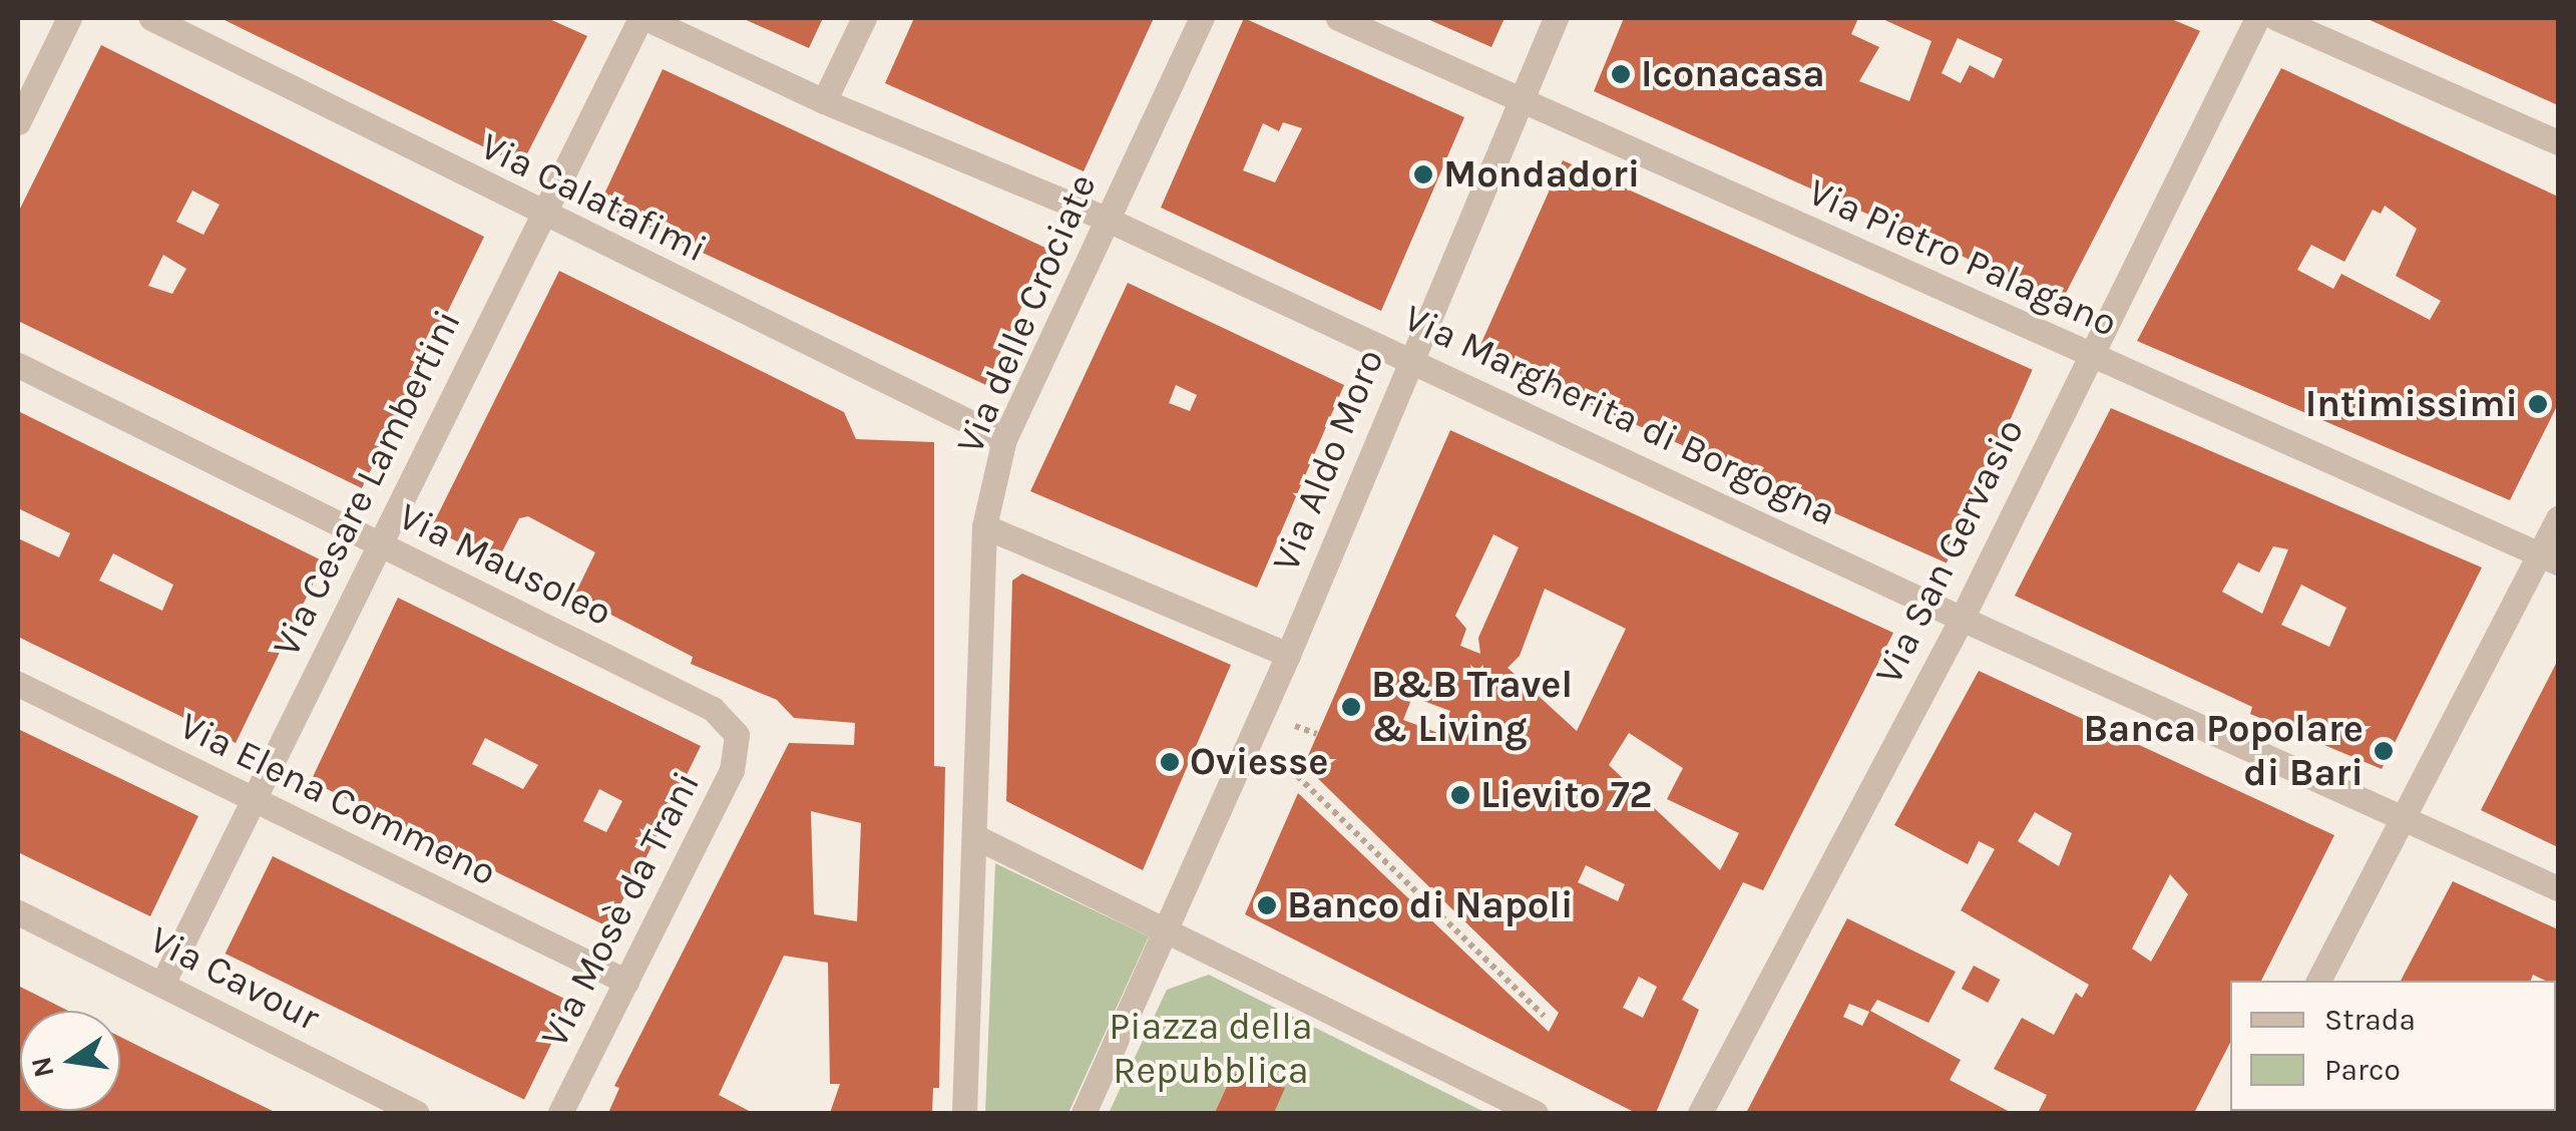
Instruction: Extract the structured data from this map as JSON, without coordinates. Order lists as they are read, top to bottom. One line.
{"streets":{"street":["Via Calatafimi","Via Pietro Palagano","Via delle Crociate","Via Margherita di Borgogna","Via Aldo Moro","Via Cesare Lambertini","Via San Gervasio","Via Mausoleo","Via Elena Commeno","Via Mosè da Trani","Via Cavour"]},"crossings":[["Via Calatafimi","Via delle Crociate"],["Via Calatafimi","Via Cesare Lambertini"],["Via Pietro Palagano","Via Aldo Moro"],["Via Pietro Palagano","Via San Gervasio"],["Via delle Crociate","Via Margherita di Borgogna"],["Via Margherita di Borgogna","Via Aldo Moro"],["Via Margherita di Borgogna","Via Cesare Lambertini"],["Via Margherita di Borgogna","Via San Gervasio"],["Via Cesare Lambertini","Via Mausoleo"],["Via Cesare Lambertini","Via Elena Commeno"],["Via Cesare Lambertini","Via Cavour"],["Via Mausoleo","Via Mosè da Trani"],["Via Elena Commeno","Via Mosè da Trani"]],"parks":["Piazza della Repubblica"],"places":["Iconacasa","Mondadori","Intimissimi","B&B Travel & Living","Banca Popolare di Bari","Oviesse","Lievito 72","Banco di Napoli"],"legend":["Strada","Parco"],"north":"left"}
